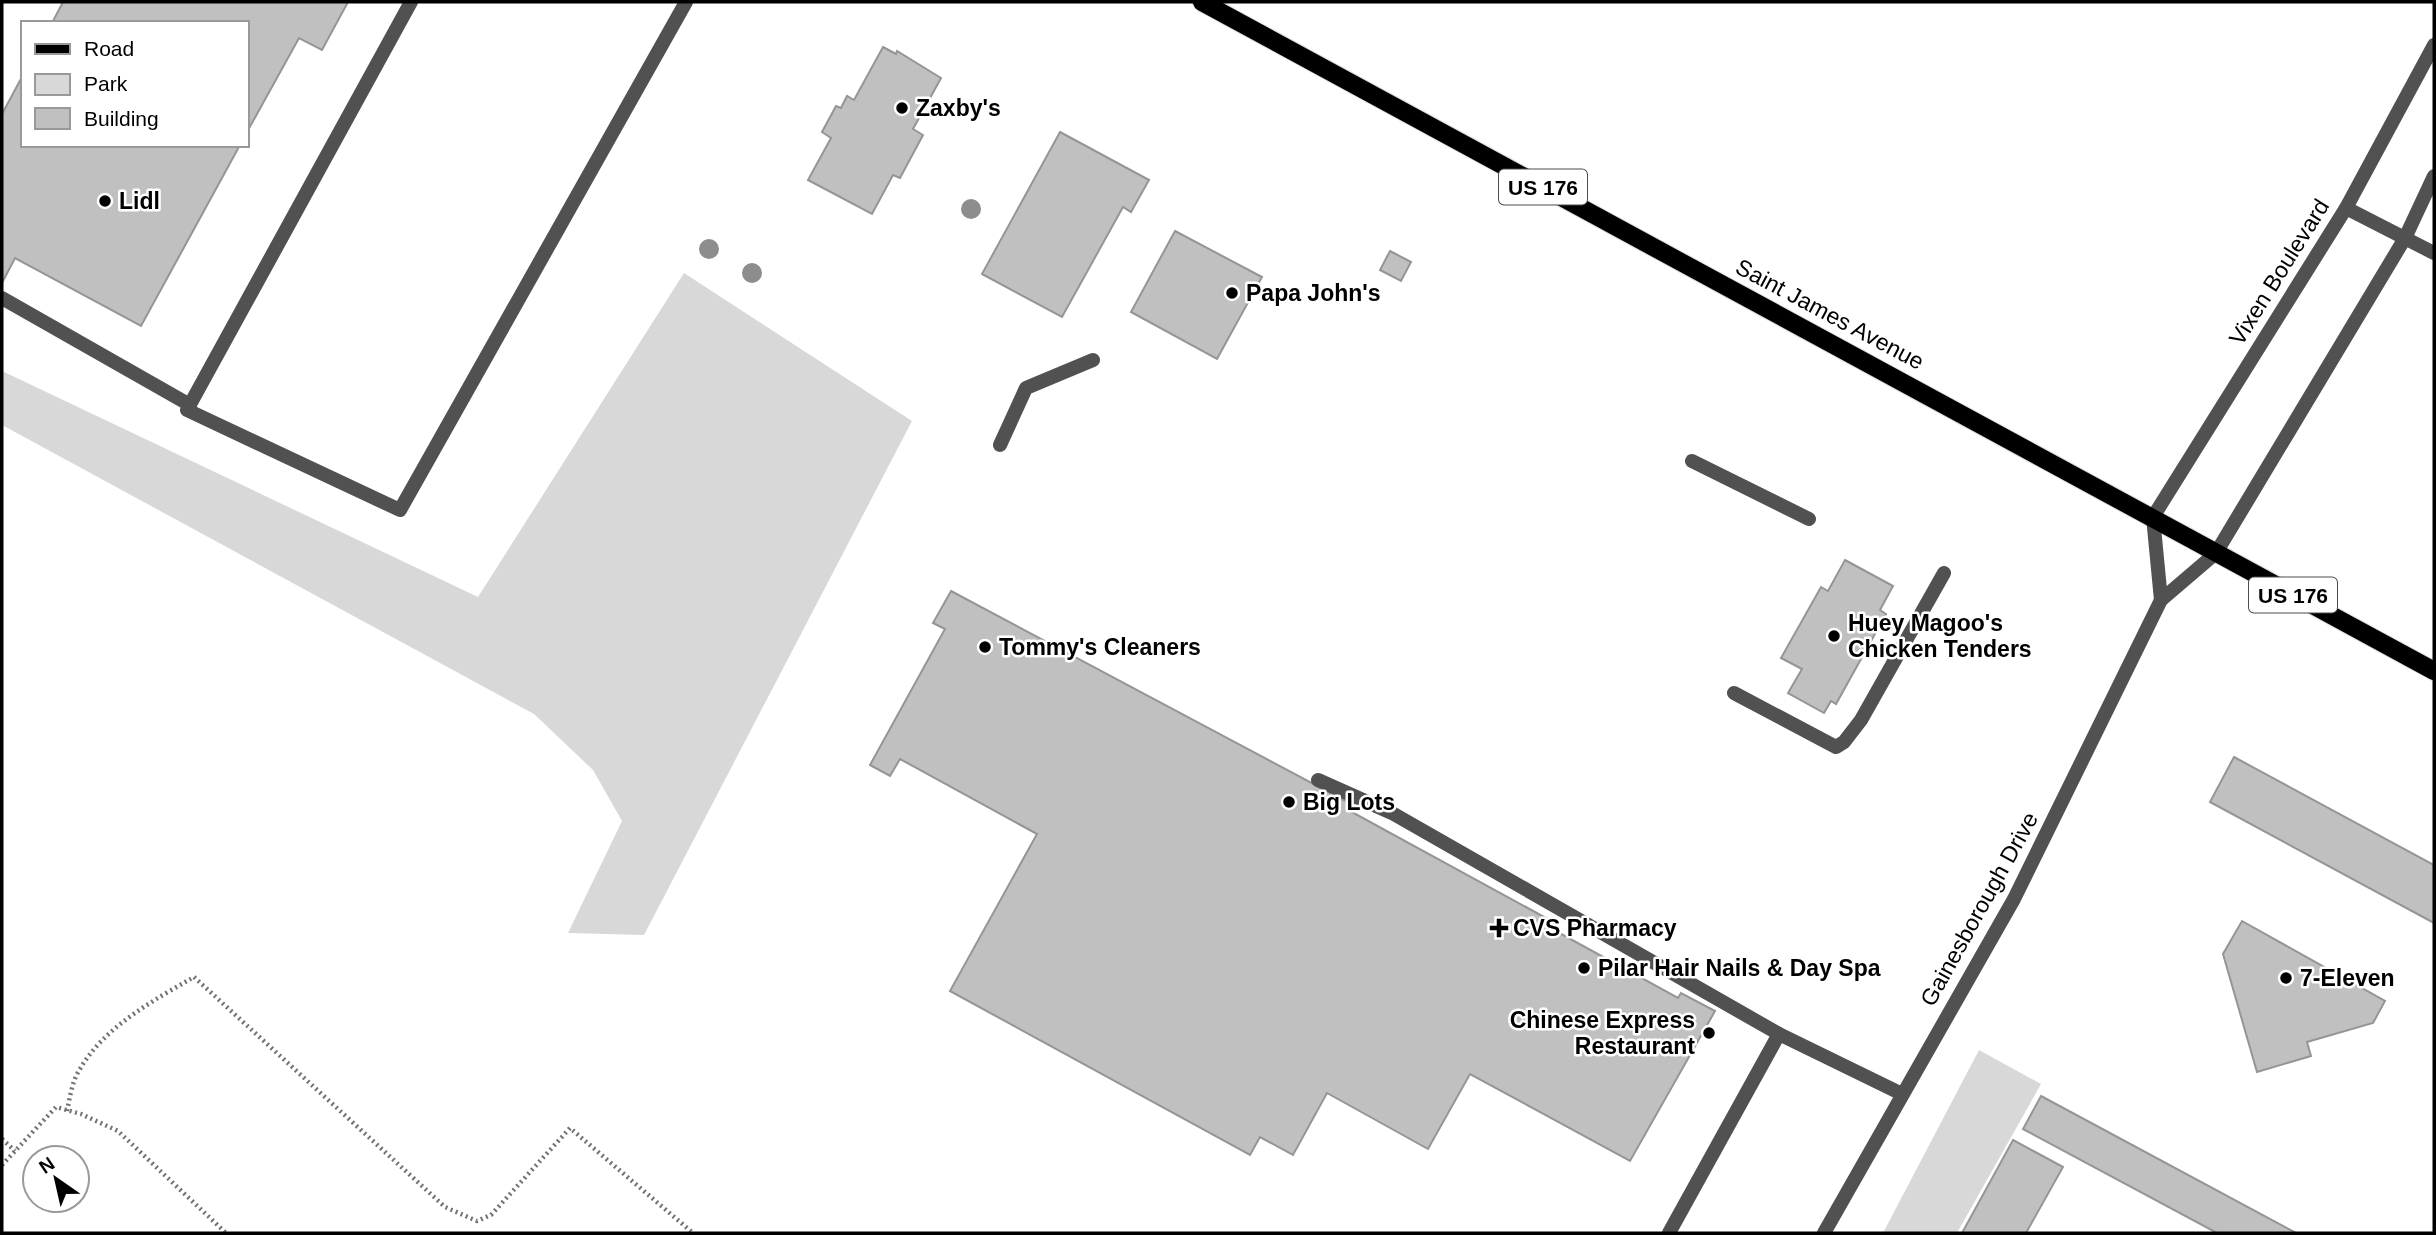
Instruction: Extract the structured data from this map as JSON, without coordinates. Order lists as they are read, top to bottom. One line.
{"streets":{"main road":["US 176","Saint James Avenue"],"street":["Vixen Boulevard","Gainesborough Drive"]},"crossings":[["Vixen Boulevard","Saint James Avenue"],["Saint James Avenue","Gainesborough Drive"]],"places":{"other":["Zaxby's","Lidl","Papa John's","Huey Magoo's Chicken Tenders","Tommy's Cleaners","Big Lots","Pilar Hair Nails & Day Spa","7-Eleven","Chinese Express Restaurant"],"health":["CVS Pharmacy"]},"legend":["Road","Park","Building"],"north":"top left"}
